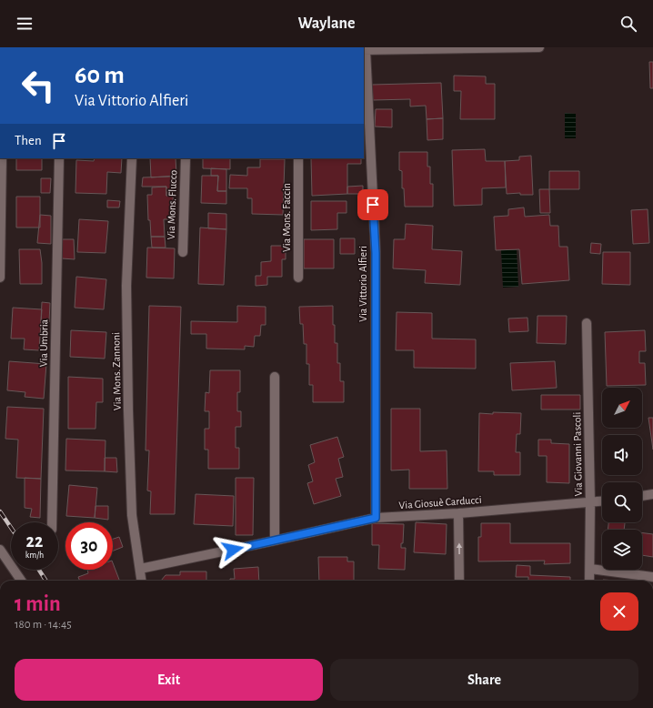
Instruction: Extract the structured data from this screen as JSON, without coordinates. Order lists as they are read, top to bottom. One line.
{"streets":{"street":["Via Mons. Flucco","Via Mons. Faccin","Via Vittorio Alfieri","Via Umbria","Via Mons. Zannoni","Via Giovanni Pascoli","Via Giosuè Carducci"]},"crossings":[["Via Vittorio Alfieri","Via Giosuè Carducci"],["Via Mons. Zannoni","Via Giosuè Carducci"],["Via Giovanni Pascoli","Via Giosuè Carducci"]],"north":"top right","page":{"header":"Waylane","turn":["60 m","Via Vittorio Alfieri"],"then":"Then","speed":"22 km/h","limit":"30","heading":["1 min","180 m · 14:45"],"buttons":["Exit","Share"]}}
